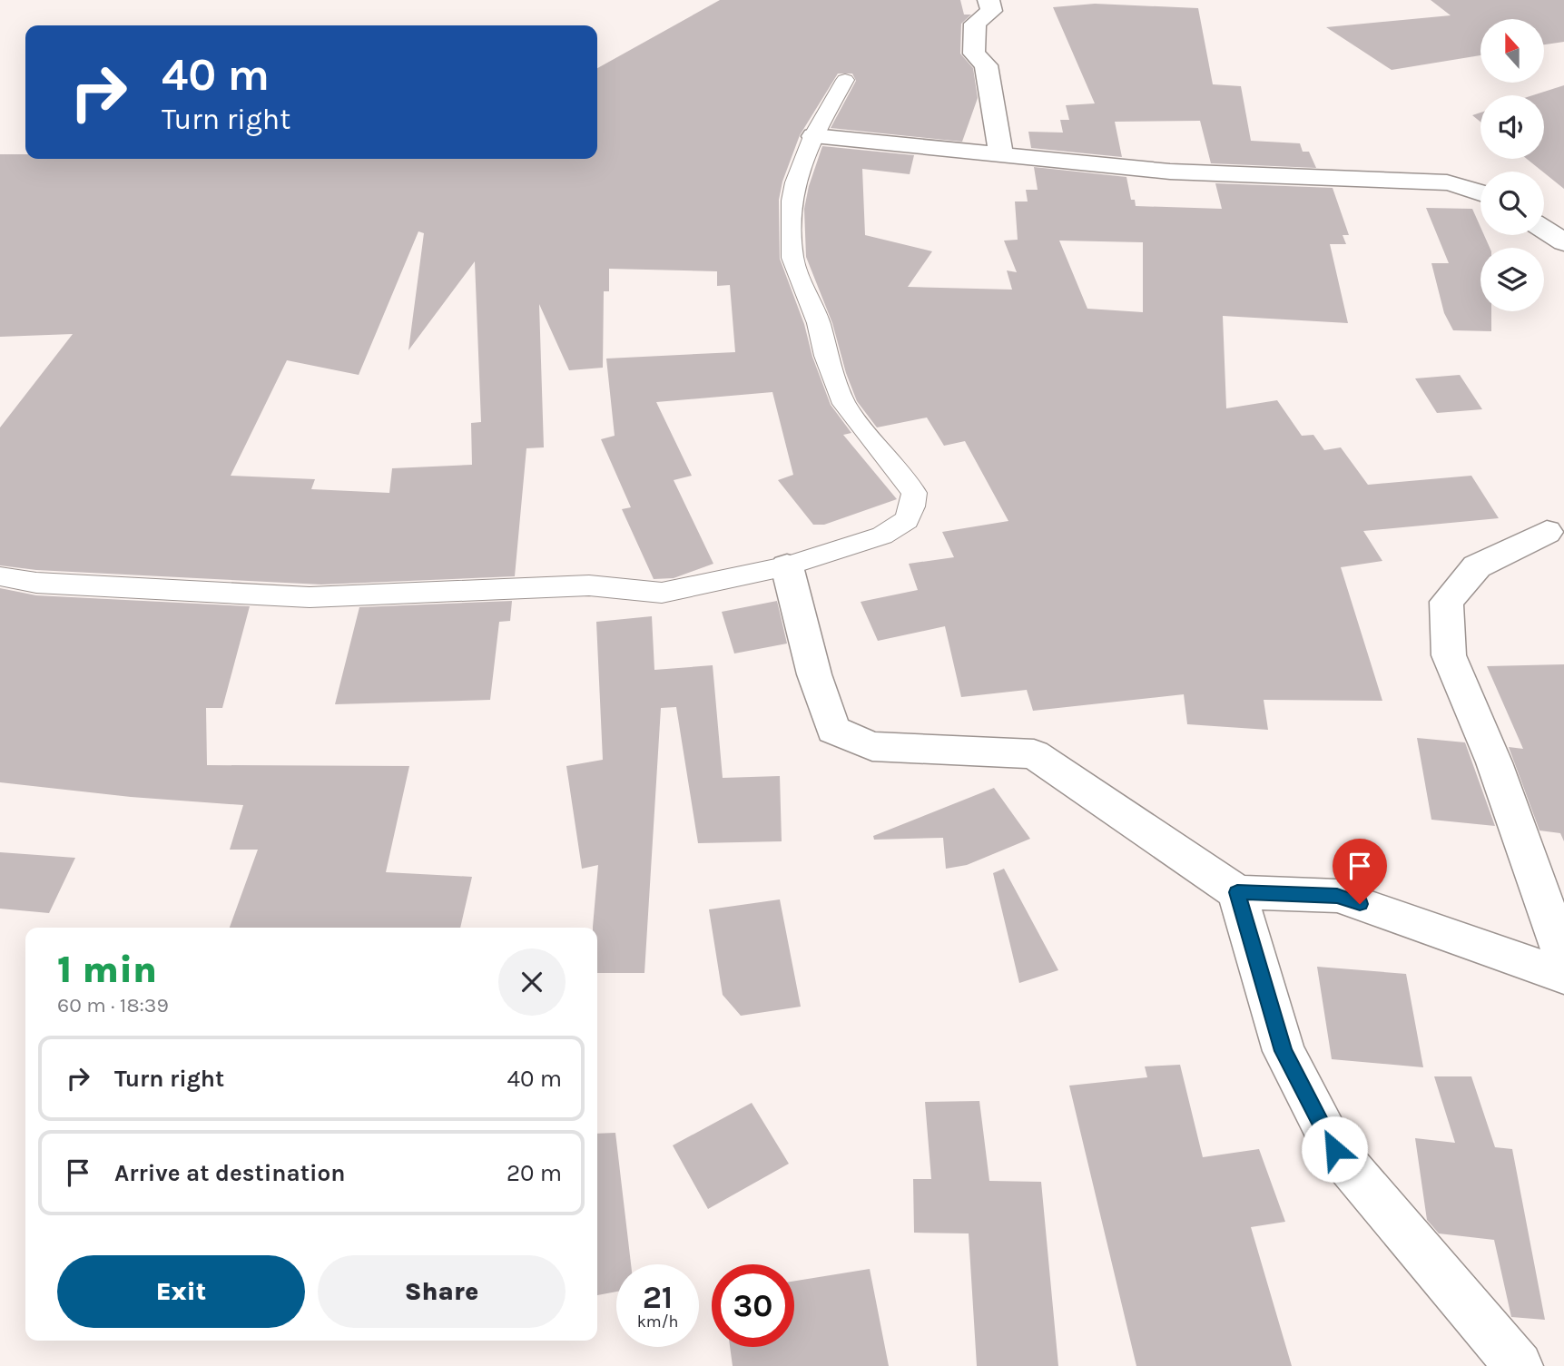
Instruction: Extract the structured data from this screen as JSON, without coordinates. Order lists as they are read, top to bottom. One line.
{"north":"top","page":{"turn":["40 m","Turn right"],"heading":["1 min","60 m · 18:39"],"list":[{"name":"Turn right","value":"40 m"},{"name":"Arrive at destination","value":"20 m"}],"buttons":["Exit","Share"],"speed":"21 km/h","limit":"30"}}
